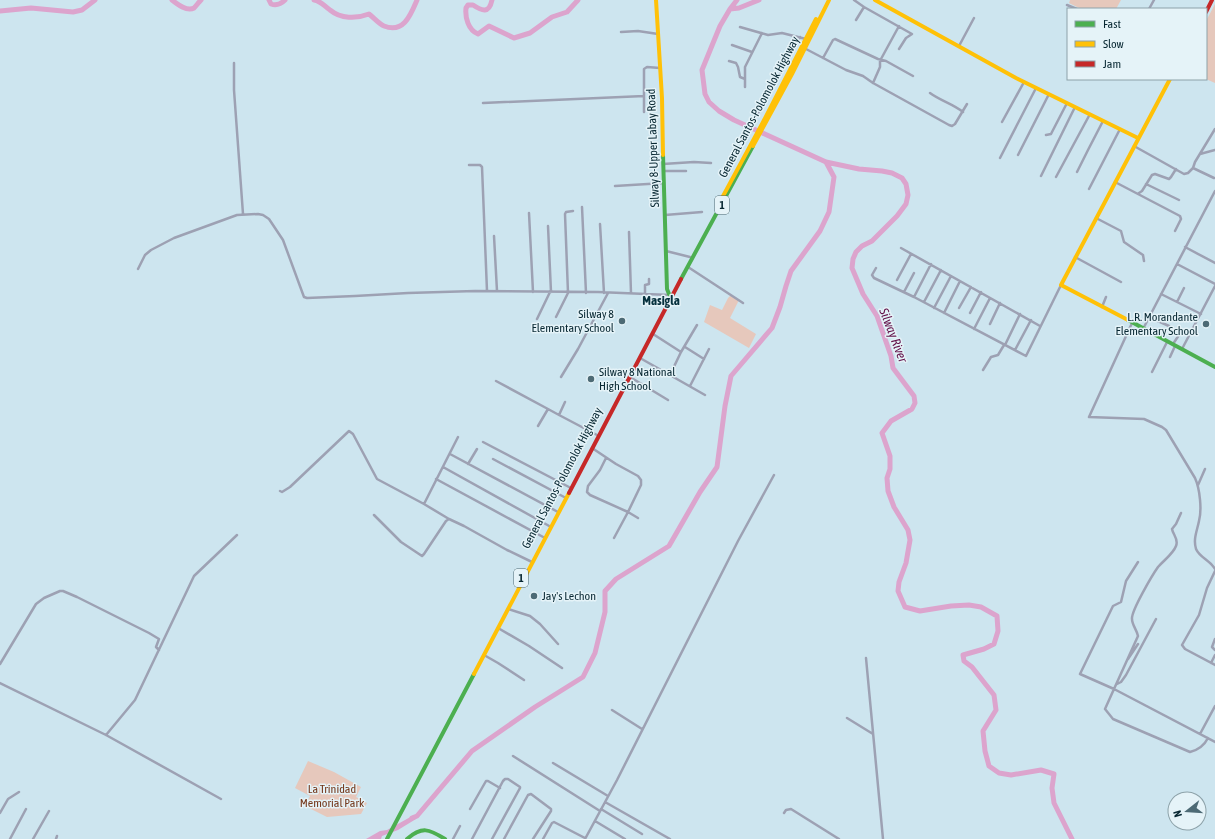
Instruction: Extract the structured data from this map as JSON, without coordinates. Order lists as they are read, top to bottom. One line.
{"streets":{"main road":["General Santos-Polomolok Highway","Silway 8-Upper Labay Road","1"]},"crossings":[["General Santos-Polomolok Highway","Silway 8-Upper Labay Road"],["General Santos-Polomolok Highway","1"],["Silway 8-Upper Labay Road","1"]],"districts":["Masigla"],"water":["Silway River"],"parks":["La Trinidad Memorial Park"],"places":["Silway 8 Elementary School","L.R. Morandante Elementary School","Silway 8 National High School","Jay's Lechon"],"legend":["Fast","Slow","Jam"],"north":"left"}
